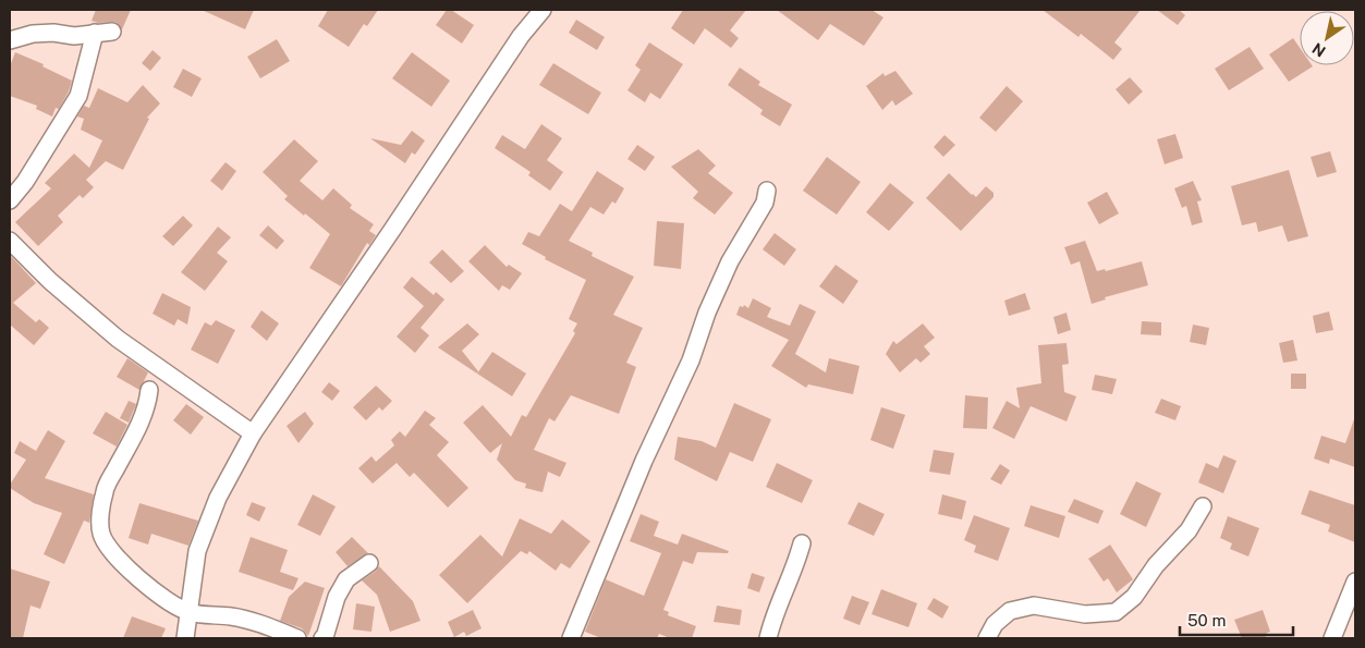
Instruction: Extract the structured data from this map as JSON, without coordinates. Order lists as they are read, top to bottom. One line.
{"scale_bar":"50 m","north":"bottom left"}
